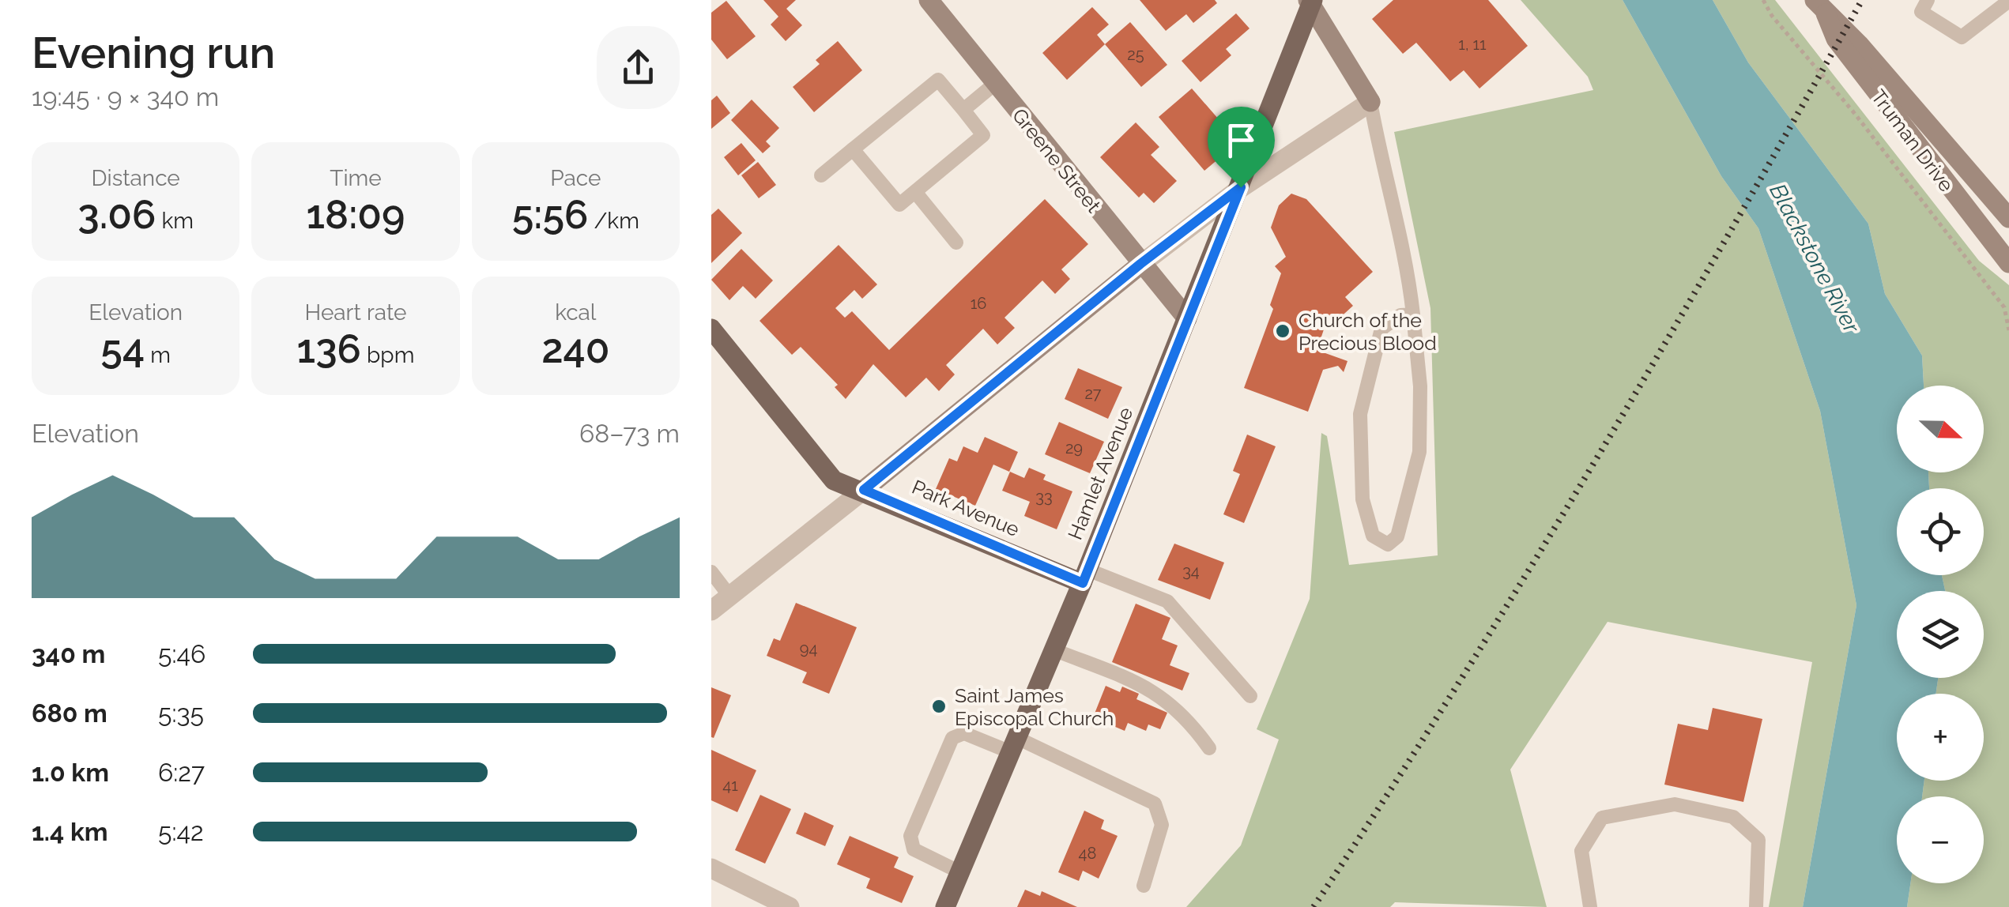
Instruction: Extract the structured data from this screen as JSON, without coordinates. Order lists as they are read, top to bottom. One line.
{"streets":{"main road":["Truman Drive","Greene Street","Hamlet Avenue","Park Avenue"]},"crossings":[["Greene Street","Hamlet Avenue"],["Hamlet Avenue","Park Avenue"]],"water":["Blackstone River"],"places":["Church of the Precious Blood","Saint James Episcopal Church"],"house_numbers":["1, 11","25","16","27","29","33","34","94","41","48"],"north":"right","page":{"heading":["Evening run","19:45 · 9 × 340 m"],"stats":[["Distance","3.06 km"],["Time","18:09"],["Pace","5:56 /km"],["Elevation","54 m"],["Heart rate","136 bpm"],["kcal","240"]],"map_buttons":["+","−"],"chart":["Elevation","68–73 m"],"list":[{"name":"340 m","note":"5:46"},{"name":"680 m","note":"5:35"},{"name":"1.0 km","note":"6:27"},{"name":"1.4 km","note":"5:42"}]}}
